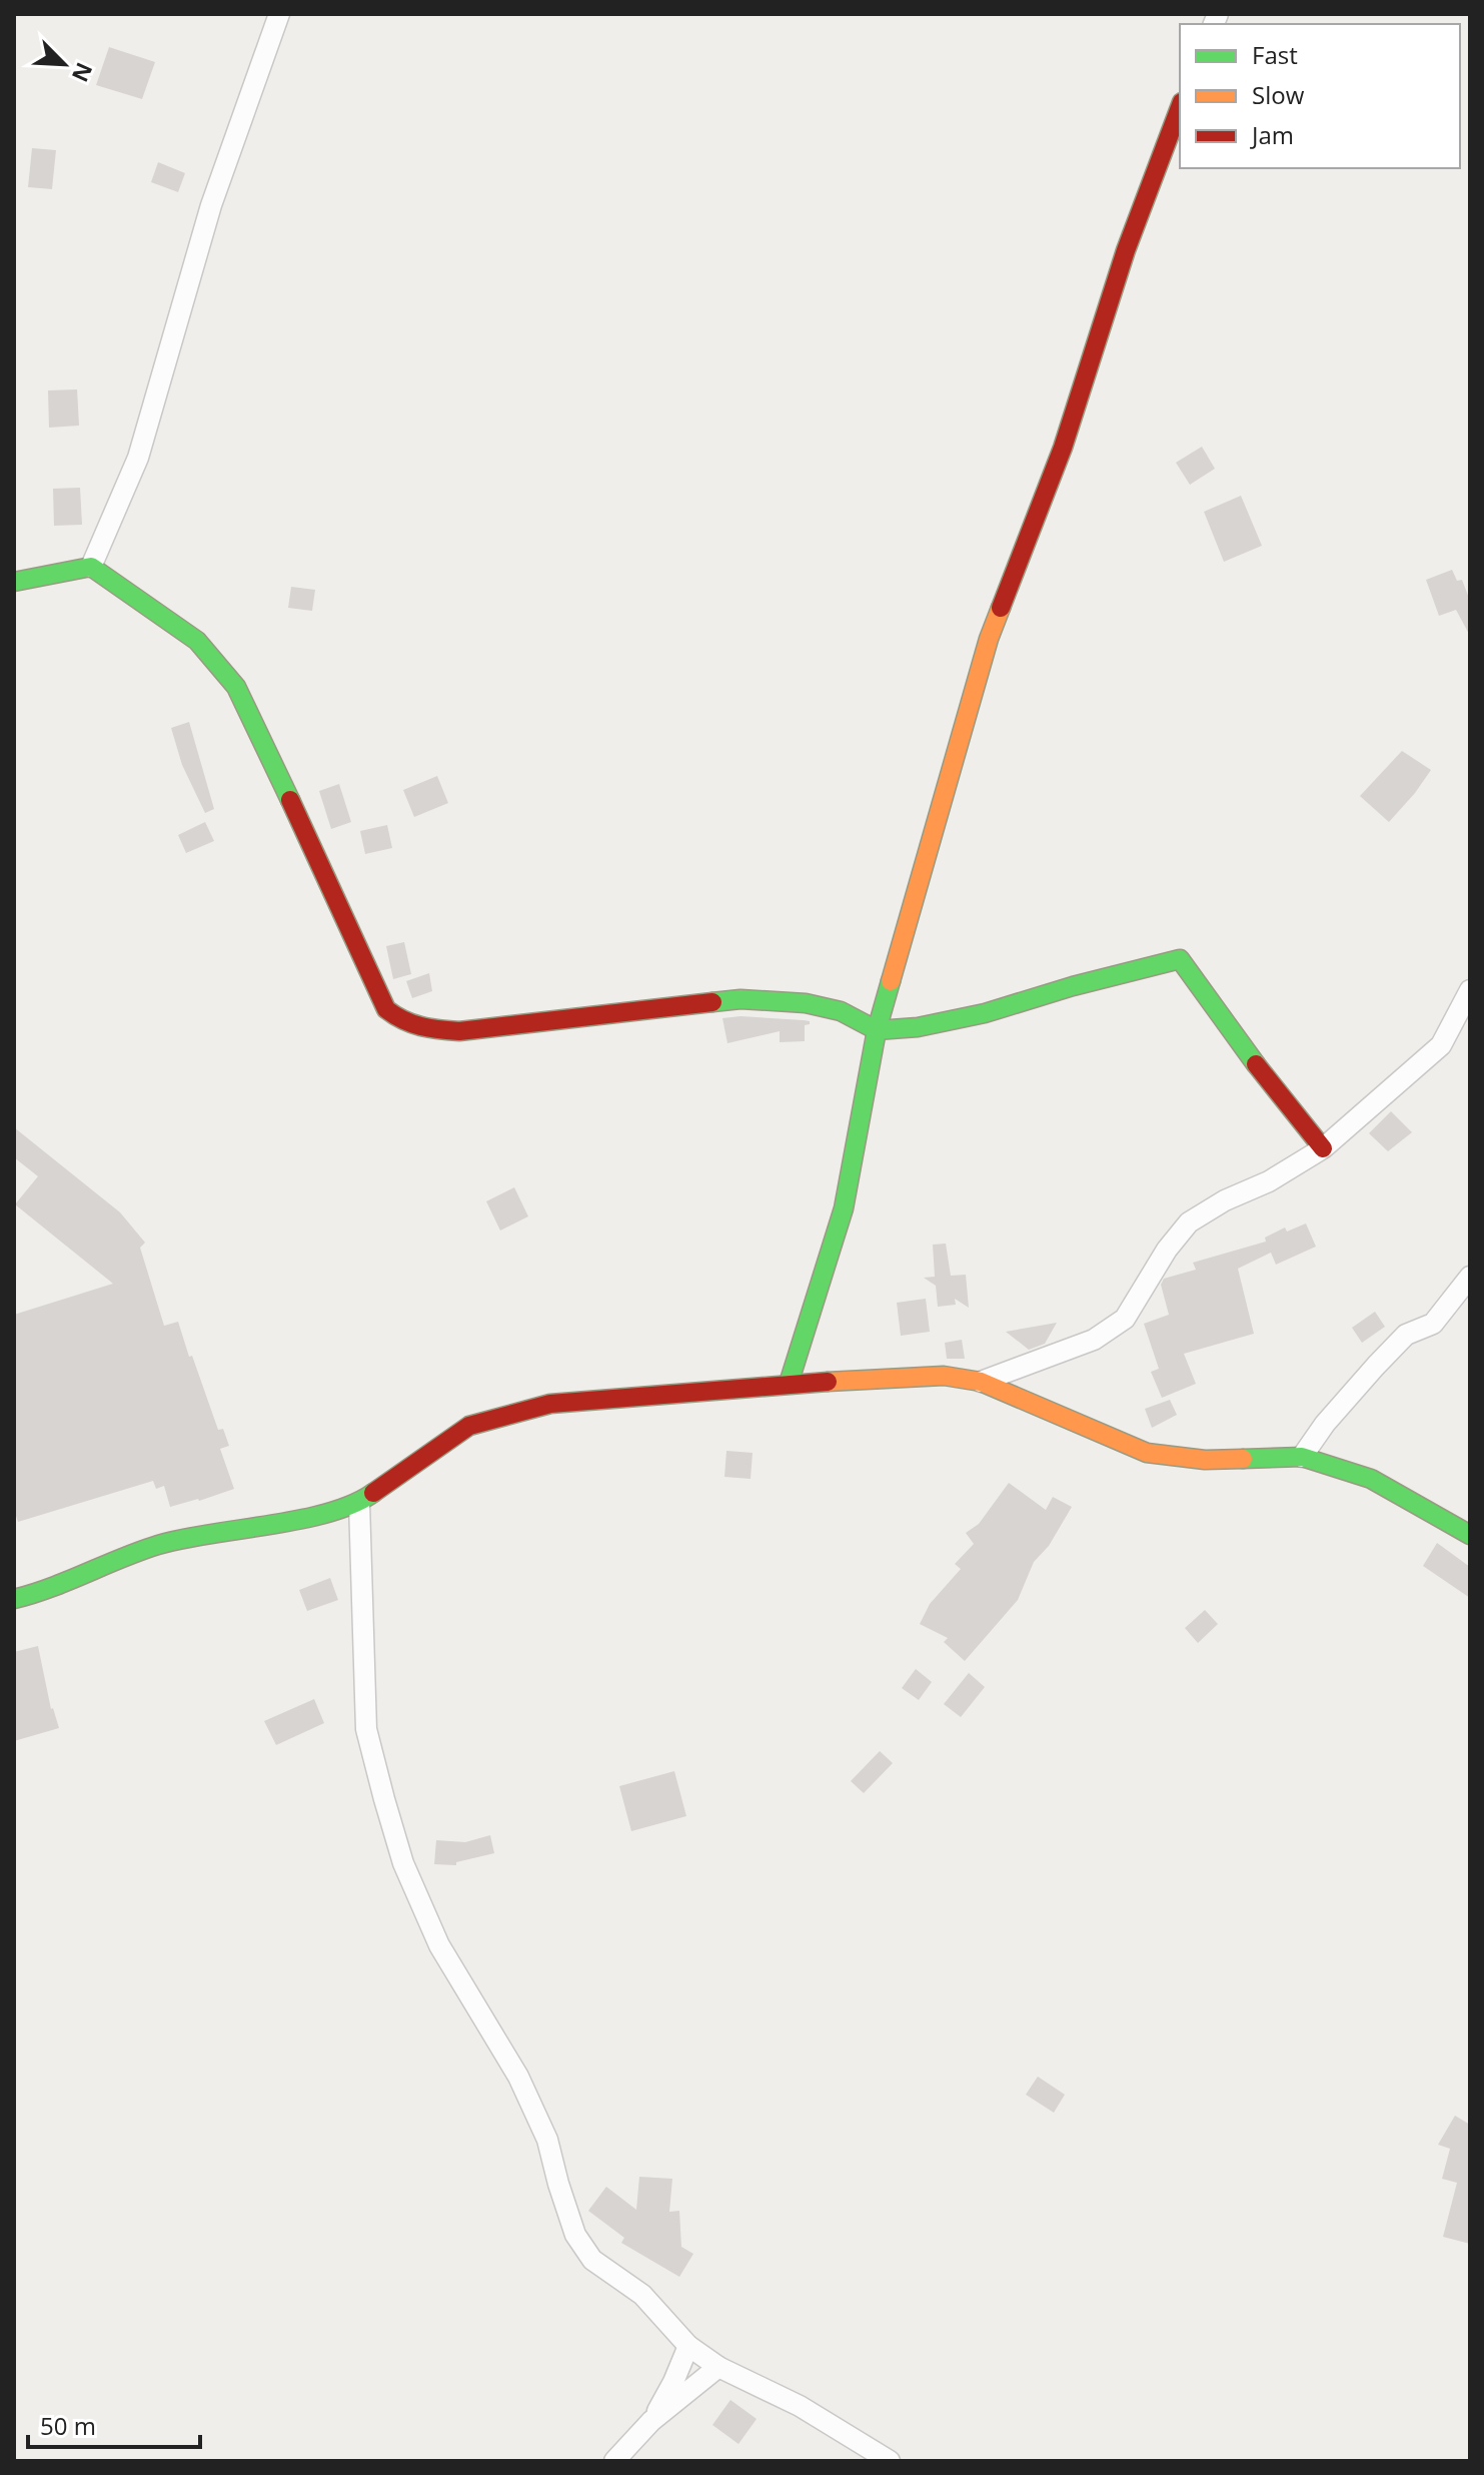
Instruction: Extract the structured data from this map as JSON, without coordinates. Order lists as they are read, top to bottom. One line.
{"legend":["Fast","Slow","Jam"],"scale_bar":"50 m","north":"bottom right"}
